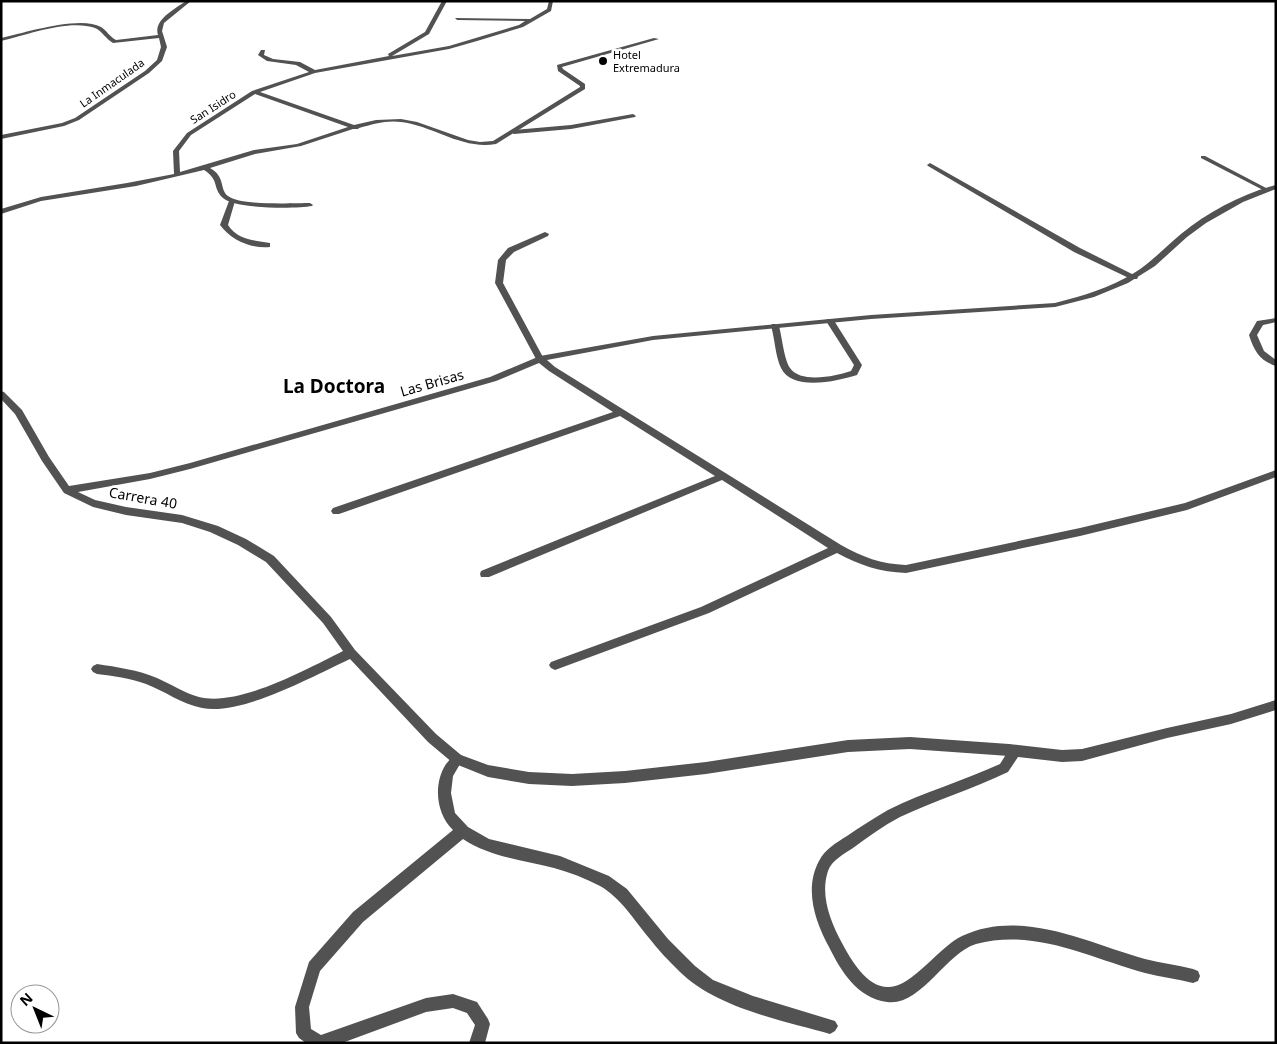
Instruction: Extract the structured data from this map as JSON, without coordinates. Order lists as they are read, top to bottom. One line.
{"streets":{"street":["La Inmaculada","San Isidro","Las Brisas","Carrera 40"]},"crossings":[["Las Brisas","Carrera 40"]],"districts":["La Doctora"],"places":["Hotel Extremadura"],"north":"top left"}
